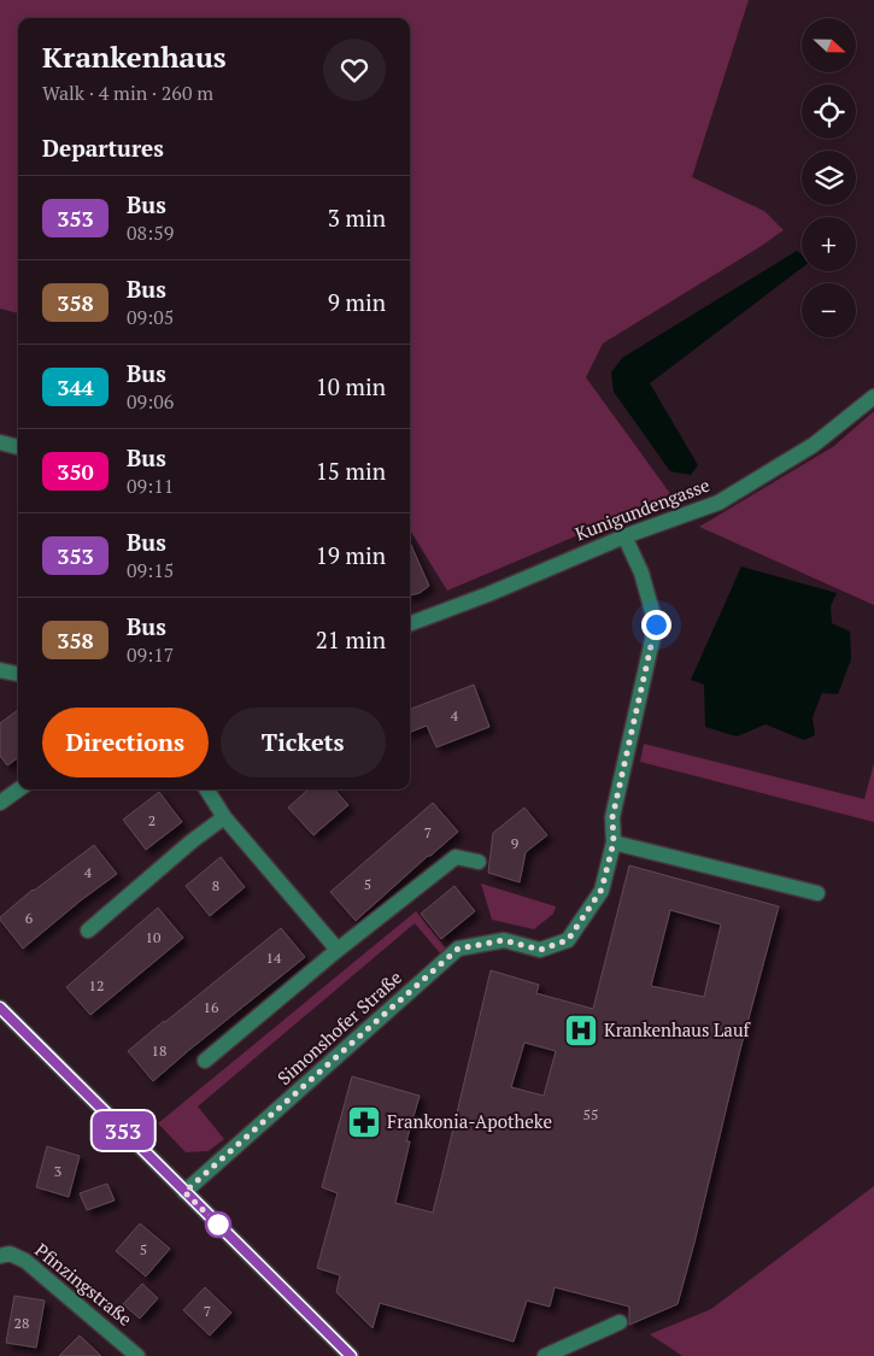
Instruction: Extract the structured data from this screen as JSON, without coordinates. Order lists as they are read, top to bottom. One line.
{"streets":{"street":["Kunigundengasse","Simonshofer Straße","Pfinzingstraße"]},"places":{"hospital":["Krankenhaus Lauf"],"pharmacy":["Frankonia-Apotheke"]},"lines":["bus line 353"],"house_numbers":["4","2","7","9","4","5","8","6","10","14","12","16","18","55","3","5","7","28"],"north":"right","page":{"on_map":"353","map_buttons":["+","−"],"heading":[["Krankenhaus","Walk · 4 min · 260 m"],"Departures"],"list":[{"mark":"353","name":"Bus","note":"08:59","value":"3 min"},{"mark":"358","name":"Bus","note":"09:05","value":"9 min"},{"mark":"344","name":"Bus","note":"09:06","value":"10 min"},{"mark":"350","name":"Bus","note":"09:11","value":"15 min"},{"mark":"353","name":"Bus","note":"09:15","value":"19 min"},{"mark":"358","name":"Bus","note":"09:17","value":"21 min"}],"buttons":["Directions","Tickets"]}}
